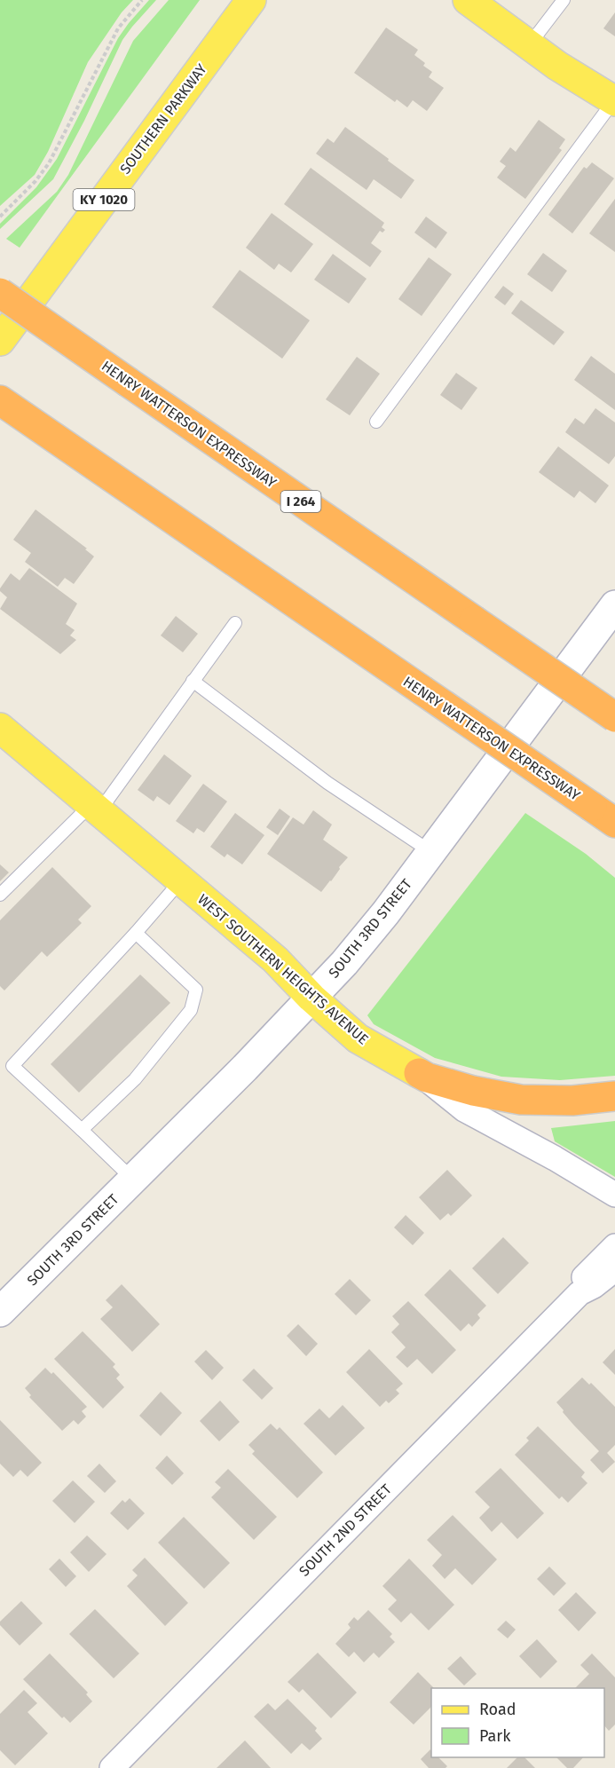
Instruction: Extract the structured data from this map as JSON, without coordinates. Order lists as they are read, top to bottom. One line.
{"streets":{"highway":["HENRY WATTERSON EXPRESSWAY","I 264"],"main road":["SOUTHERN PARKWAY","KY 1020","SOUTH 3RD STREET","WEST SOUTHERN HEIGHTS AVENUE"],"street":["SOUTH 2ND STREET"]},"crossings":[["SOUTH 3RD STREET","WEST SOUTHERN HEIGHTS AVENUE"]],"legend":["Road","Park"]}
